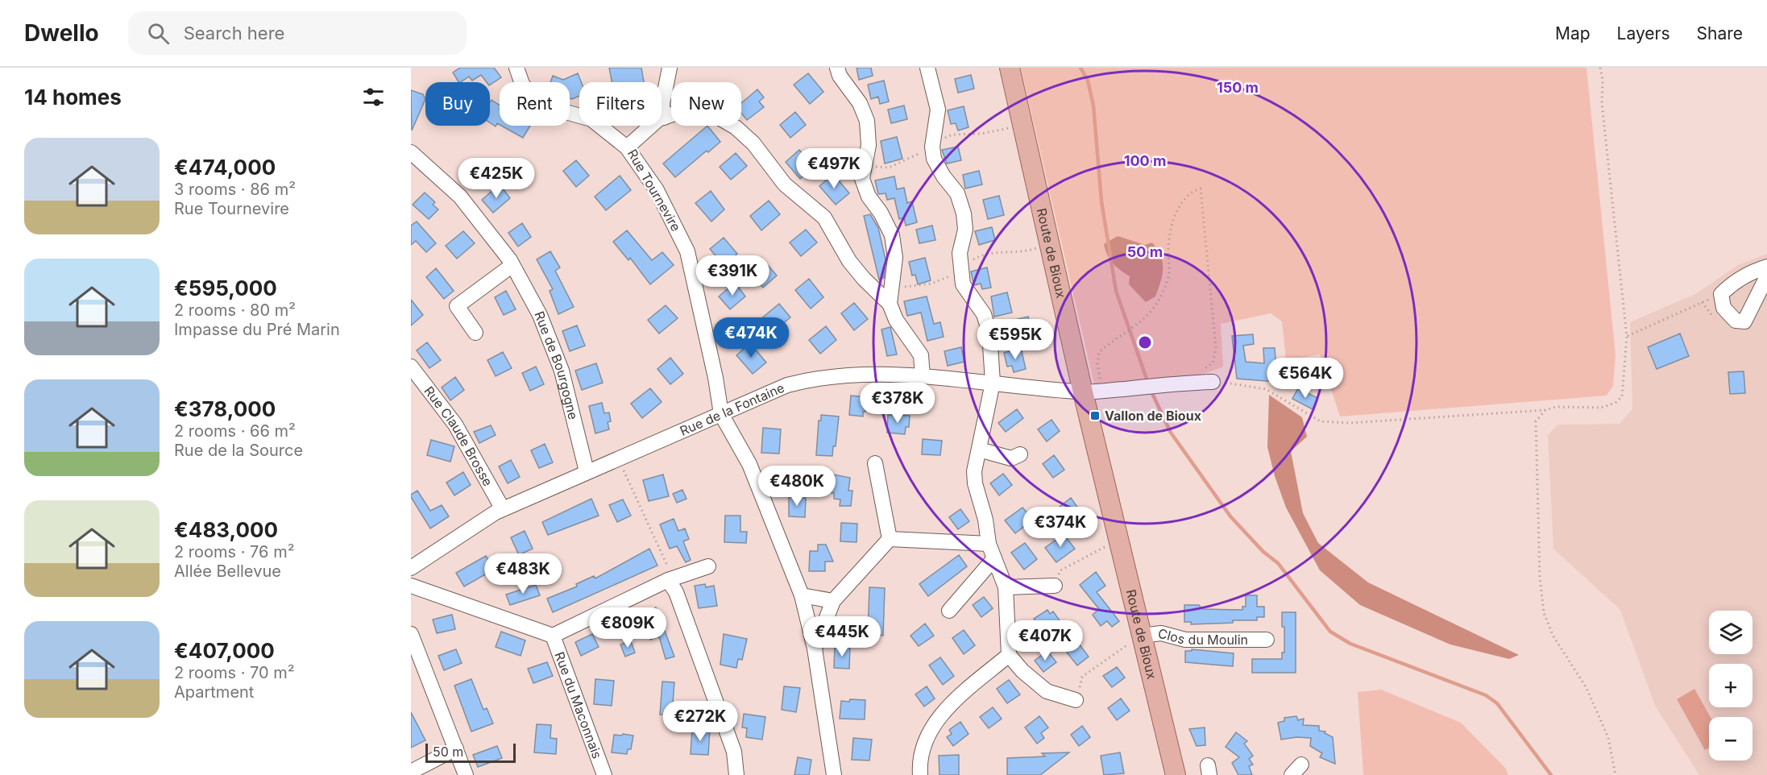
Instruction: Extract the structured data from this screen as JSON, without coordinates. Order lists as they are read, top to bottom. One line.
{"streets":{"main road":["Route de Bioux"],"street":["Rue Tournevire","Rue de Bourgogne","Rue de la Fontaine","Rue Claude Brosse","Clos du Moulin","Rue du Maconnais"]},"crossings":[["Rue Tournevire","Rue de la Fontaine"],["Route de Bioux","Rue de la Fontaine"],["Route de Bioux","Clos du Moulin"],["Rue de Bourgogne","Rue de la Fontaine"],["Rue de la Fontaine","Rue Claude Brosse"]],"places":{"transit":["Vallon de Bioux"]},"scale_bar":"50 m","page":{"header":"Dwello","search":"Search here","nav":["Map","Layers","Share"],"heading":"14 homes","chip":["Buy","Rent","Filters","New"],"list":[{"name":"€474,000","note":"3 rooms · 86 m² · Rue Tournevire"},{"name":"€595,000","note":"2 rooms · 80 m² · Impasse du Pré Marin"},{"name":"€378,000","note":"2 rooms · 66 m² · Rue de la Source"},{"name":"€483,000","note":"2 rooms · 76 m² · Allée Bellevue"},{"name":"€407,000","note":"2 rooms · 70 m² · Apartment"}],"price":["€497K","€425K","€391K","€474K","€595K","€564K","€378K","€480K","€374K","€483K","€809K","€445K","€407K","€272K"],"map_buttons":["+","−"],"scale":"50 m"},"rings":["150 m","100 m","50 m"]}
